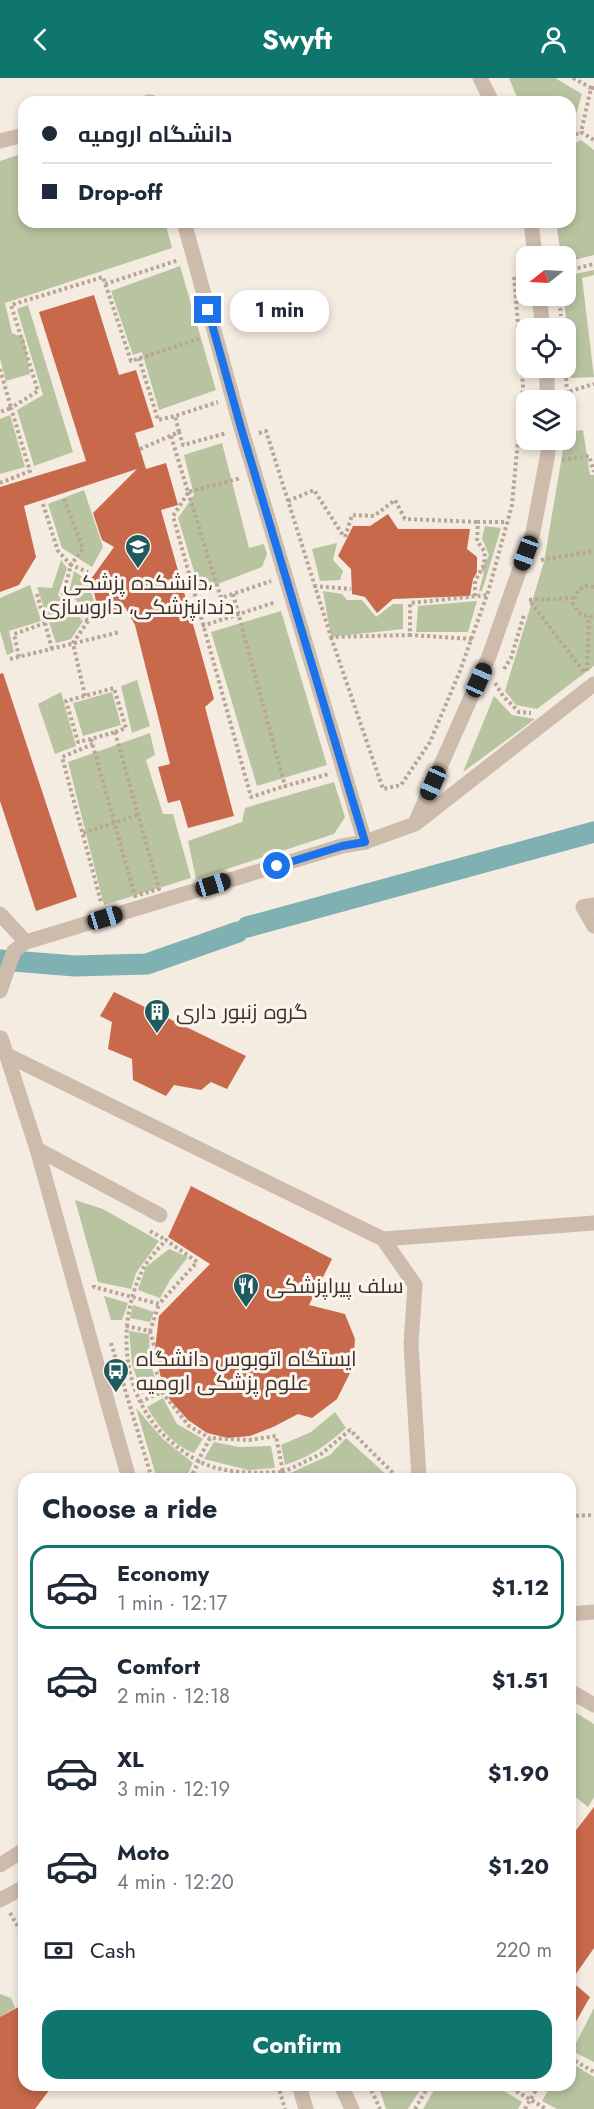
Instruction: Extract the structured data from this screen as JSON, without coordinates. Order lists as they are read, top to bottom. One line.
{"places":{"school or university":["دانشکده پزشکی، دندانپزشکی، داروسازی"],"building":["گروه زنبور داری"],"restaurant":["سلف پیراپزشکی"],"bus stop":["ایستگاه اتوبوس دانشگاه علوم پزشکی ارومیه"]},"north":"left","page":{"header":"Swyft","banner":["دانشگاه ارومیه","Drop-off"],"bubble":"1 min","heading":"Choose a ride","list":[{"name":"Economy","note":"1 min · 12:17","value":"$1.12"},{"name":"Comfort","note":"2 min · 12:18","value":"$1.51"},{"name":"XL","note":"3 min · 12:19","value":"$1.90"},{"name":"Moto","note":"4 min · 12:20","value":"$1.20"}],"pay":["Cash","220 m"],"buttons":"Confirm"}}
